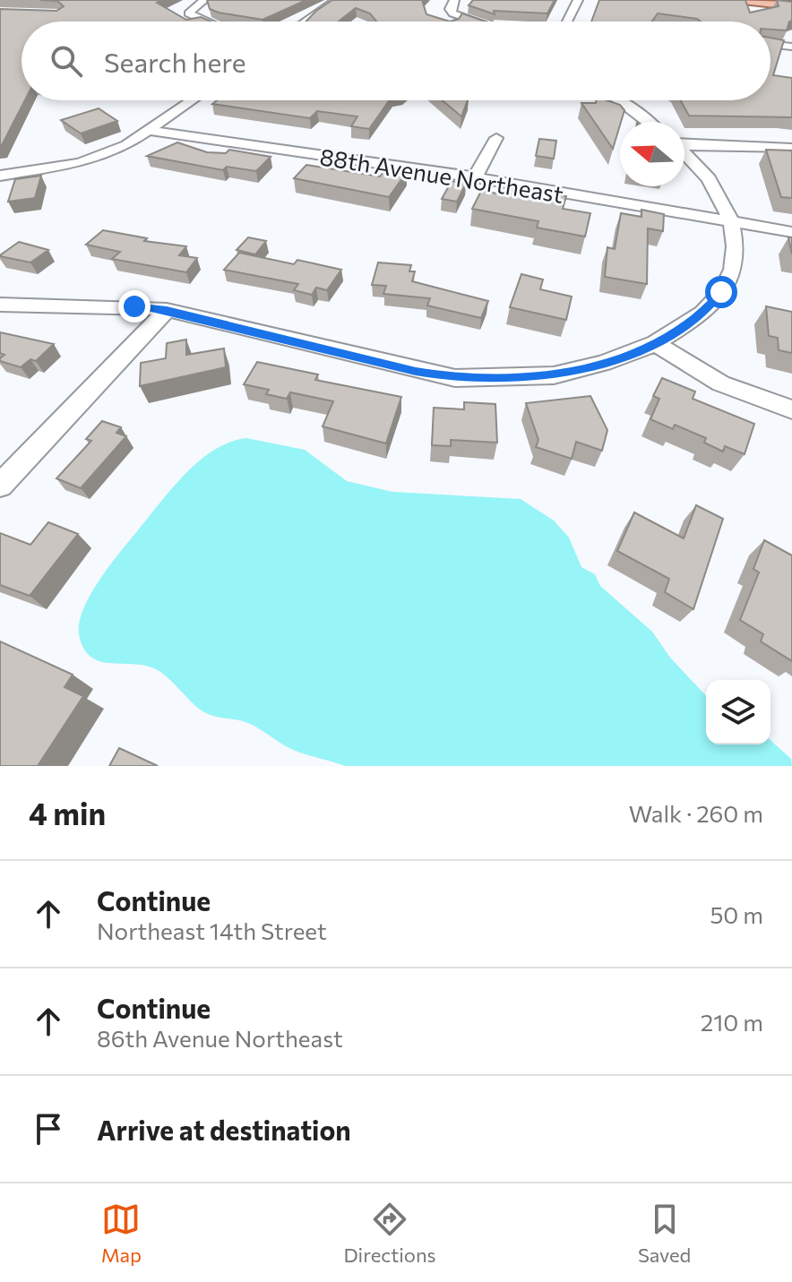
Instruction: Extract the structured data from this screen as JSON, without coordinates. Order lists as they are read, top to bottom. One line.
{"streets":{"street":["88th Avenue Northeast"]},"north":"left","page":{"search":"Search here","heading":["4 min","Walk · 260 m"],"list":[["Continue","Northeast 14th Street","50 m"],["Continue","86th Avenue Northeast","210 m"],"Arrive at destination"],"nav":["Map","Directions","Saved"]}}
